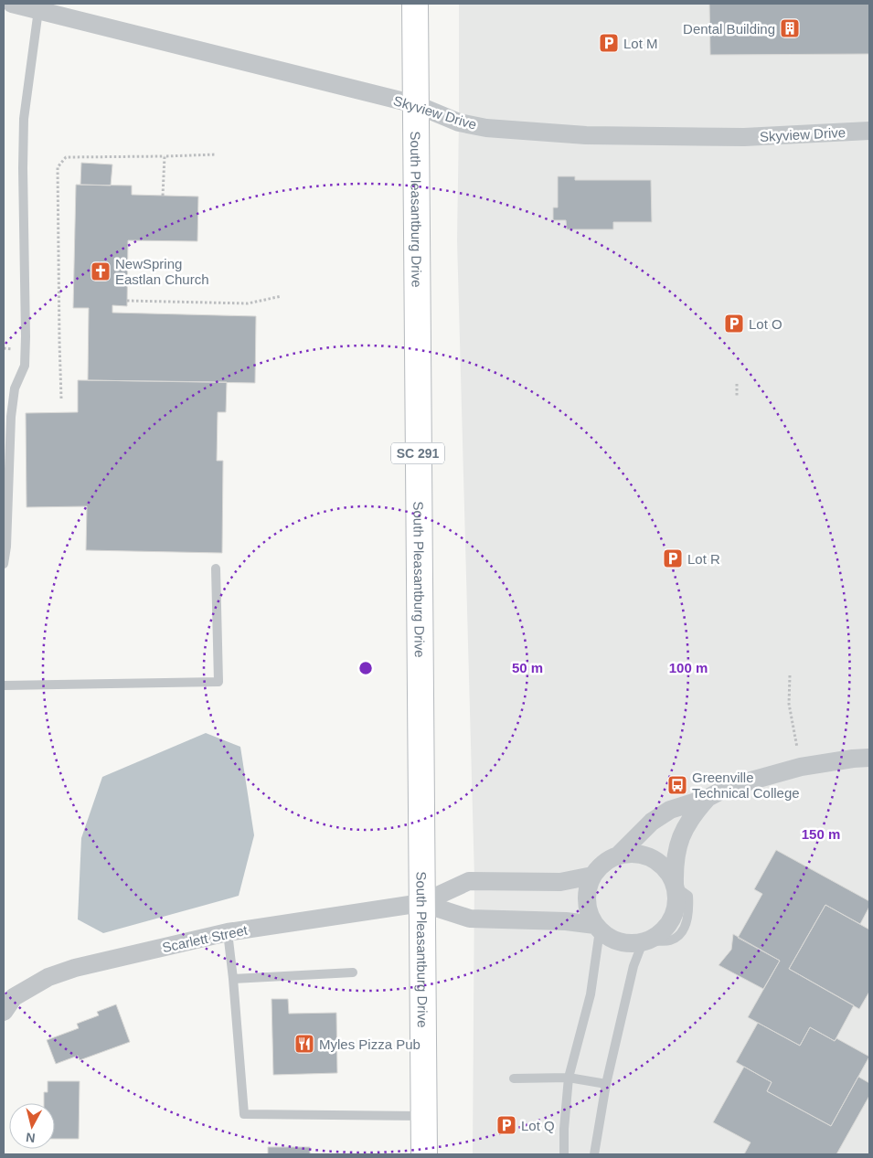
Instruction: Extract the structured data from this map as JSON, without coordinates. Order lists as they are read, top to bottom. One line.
{"streets":{"main road":["South Pleasantburg Drive","SC 291"],"street":["Skyview Drive","Scarlett Street"]},"crossings":[["Skyview Drive","South Pleasantburg Drive"],["South Pleasantburg Drive","Scarlett Street"]],"places":{"building":["Dental Building"],"parking":["Lot M","Lot O","Lot R","Lot Q"],"church":["NewSpring Eastlan Church"],"bus stop":["Greenville Technical College"],"restaurant":["Myles Pizza Pub"]},"north":"bottom","rings":["50 m","100 m","150 m"]}
